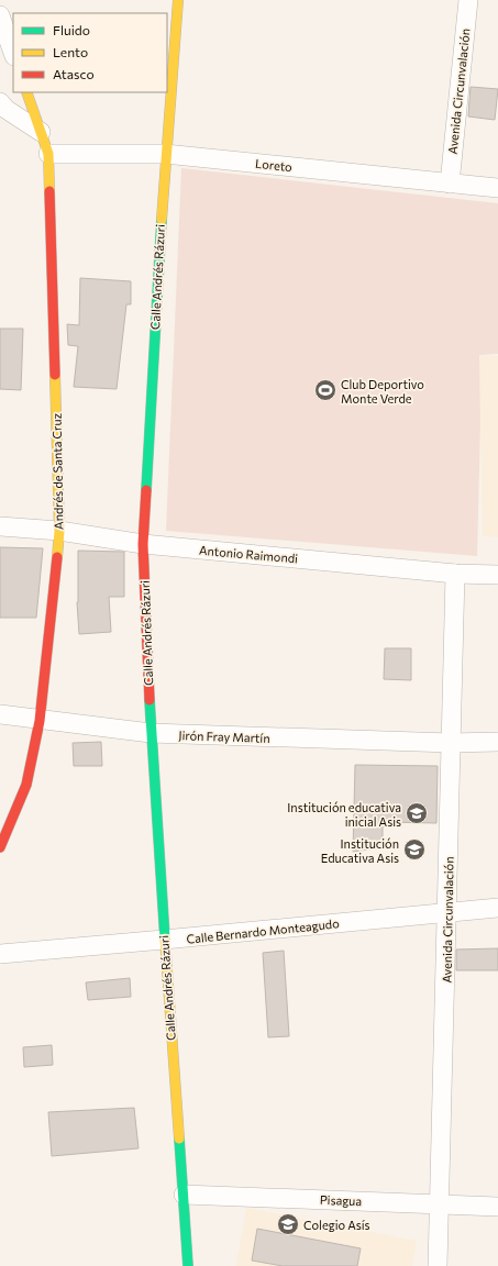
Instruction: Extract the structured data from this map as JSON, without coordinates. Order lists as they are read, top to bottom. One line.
{"streets":{"street":["Avenida Circunvalación","Loreto","Calle Andrés Rázuri","Andrés de Santa Cruz","Antonio Raimondi","Jirón Fray Martín","Calle Bernardo Monteagudo","Pisagua"]},"crossings":[["Avenida Circunvalación","Loreto"],["Avenida Circunvalación","Antonio Raimondi"],["Avenida Circunvalación","Jirón Fray Martín"],["Avenida Circunvalación","Calle Bernardo Monteagudo"],["Avenida Circunvalación","Pisagua"],["Loreto","Calle Andrés Rázuri"],["Loreto","Andrés de Santa Cruz"],["Calle Andrés Rázuri","Antonio Raimondi"],["Calle Andrés Rázuri","Jirón Fray Martín"],["Calle Andrés Rázuri","Calle Bernardo Monteagudo"],["Calle Andrés Rázuri","Pisagua"],["Andrés de Santa Cruz","Antonio Raimondi"],["Andrés de Santa Cruz","Jirón Fray Martín"]],"places":{"sports":["Club Deportivo Monte Verde"],"school or university":["Institución educativa inicial Asis","Institución Educativa Asis","Colegio Asís"]},"legend":["Fluido","Lento","Atasco"]}
